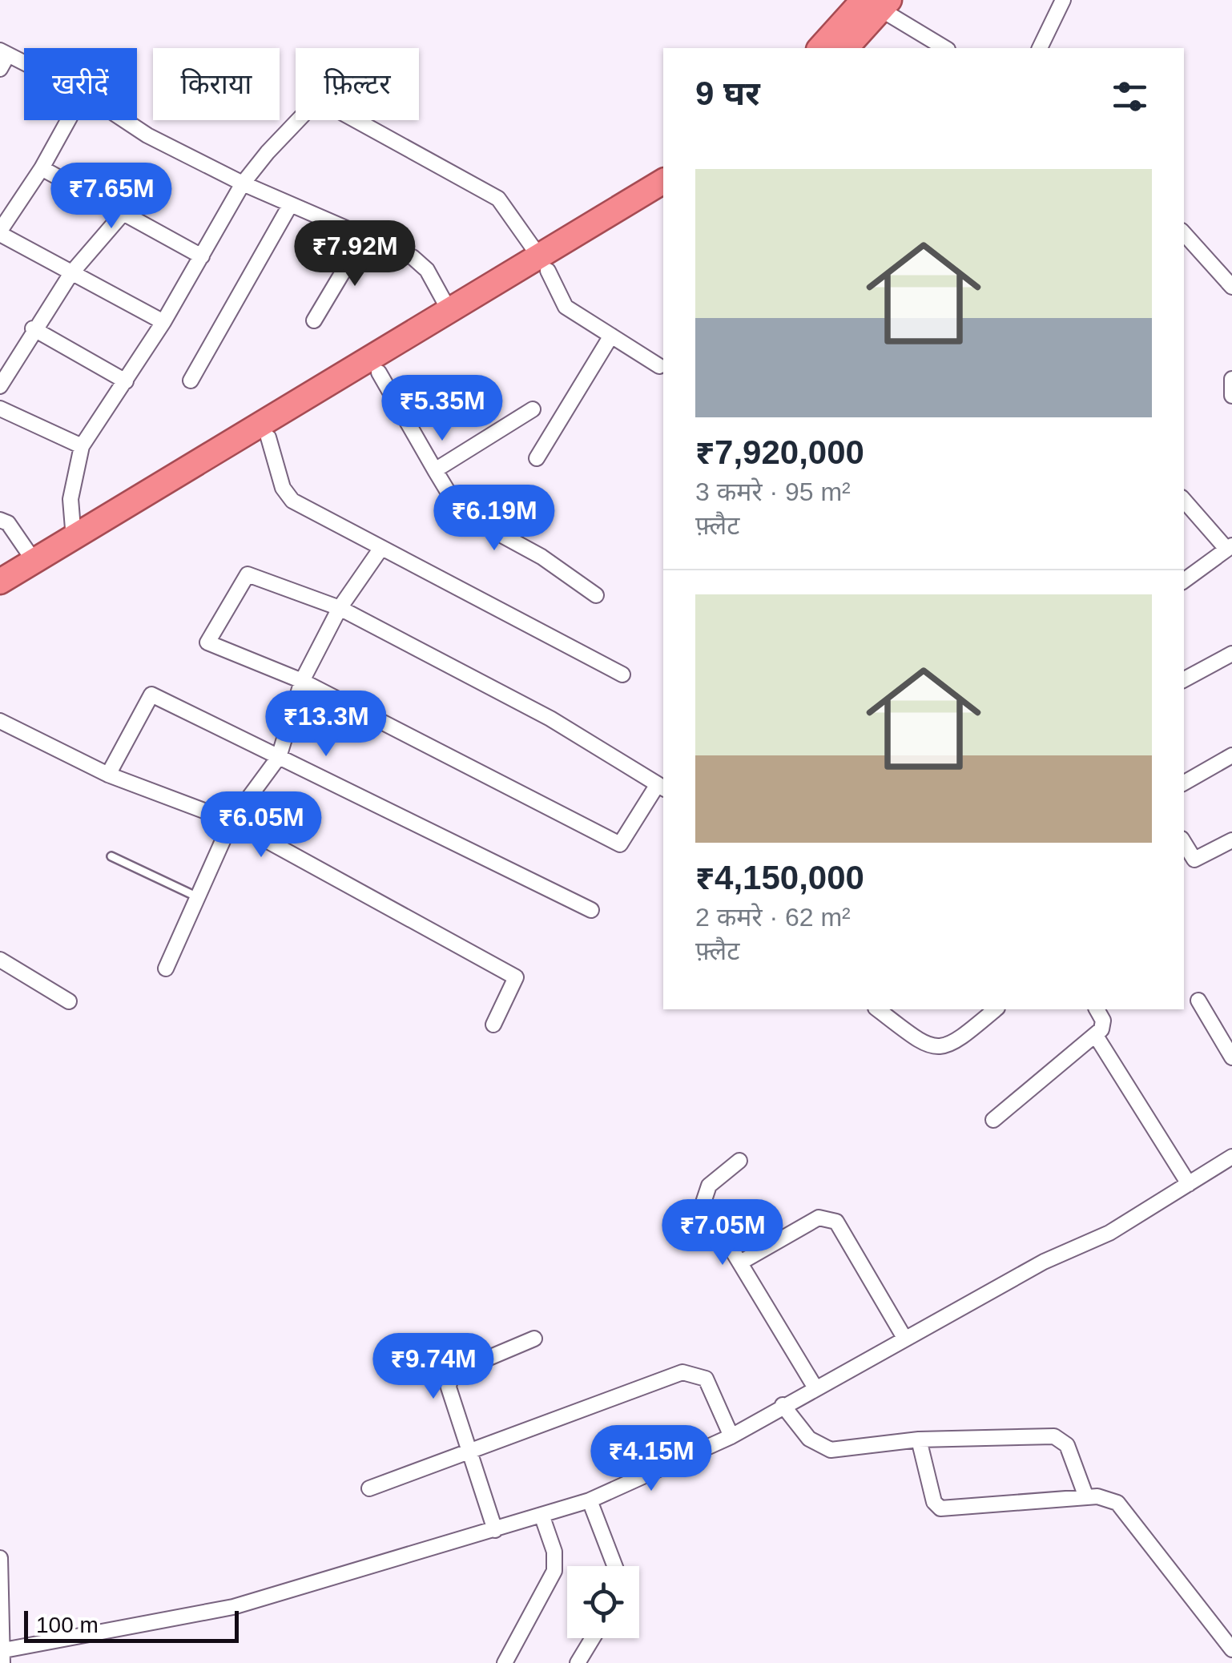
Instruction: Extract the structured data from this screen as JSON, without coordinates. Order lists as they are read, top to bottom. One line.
{"scale_bar":"100 m","page":{"chip":["खरीदें","किराया","फ़िल्टर"],"heading":"9 घर","list":[{"name":"₹7,920,000","note":"3 कमरे · 95 m² · फ़्लैट"},{"name":"₹4,150,000","note":"2 कमरे · 62 m² · फ़्लैट"}],"price":["₹7.65M","₹7.92M","₹5.35M","₹6.19M","₹13.3M","₹6.05M","₹7.05M","₹9.74M","₹4.15M"],"scale":"100 m"}}
